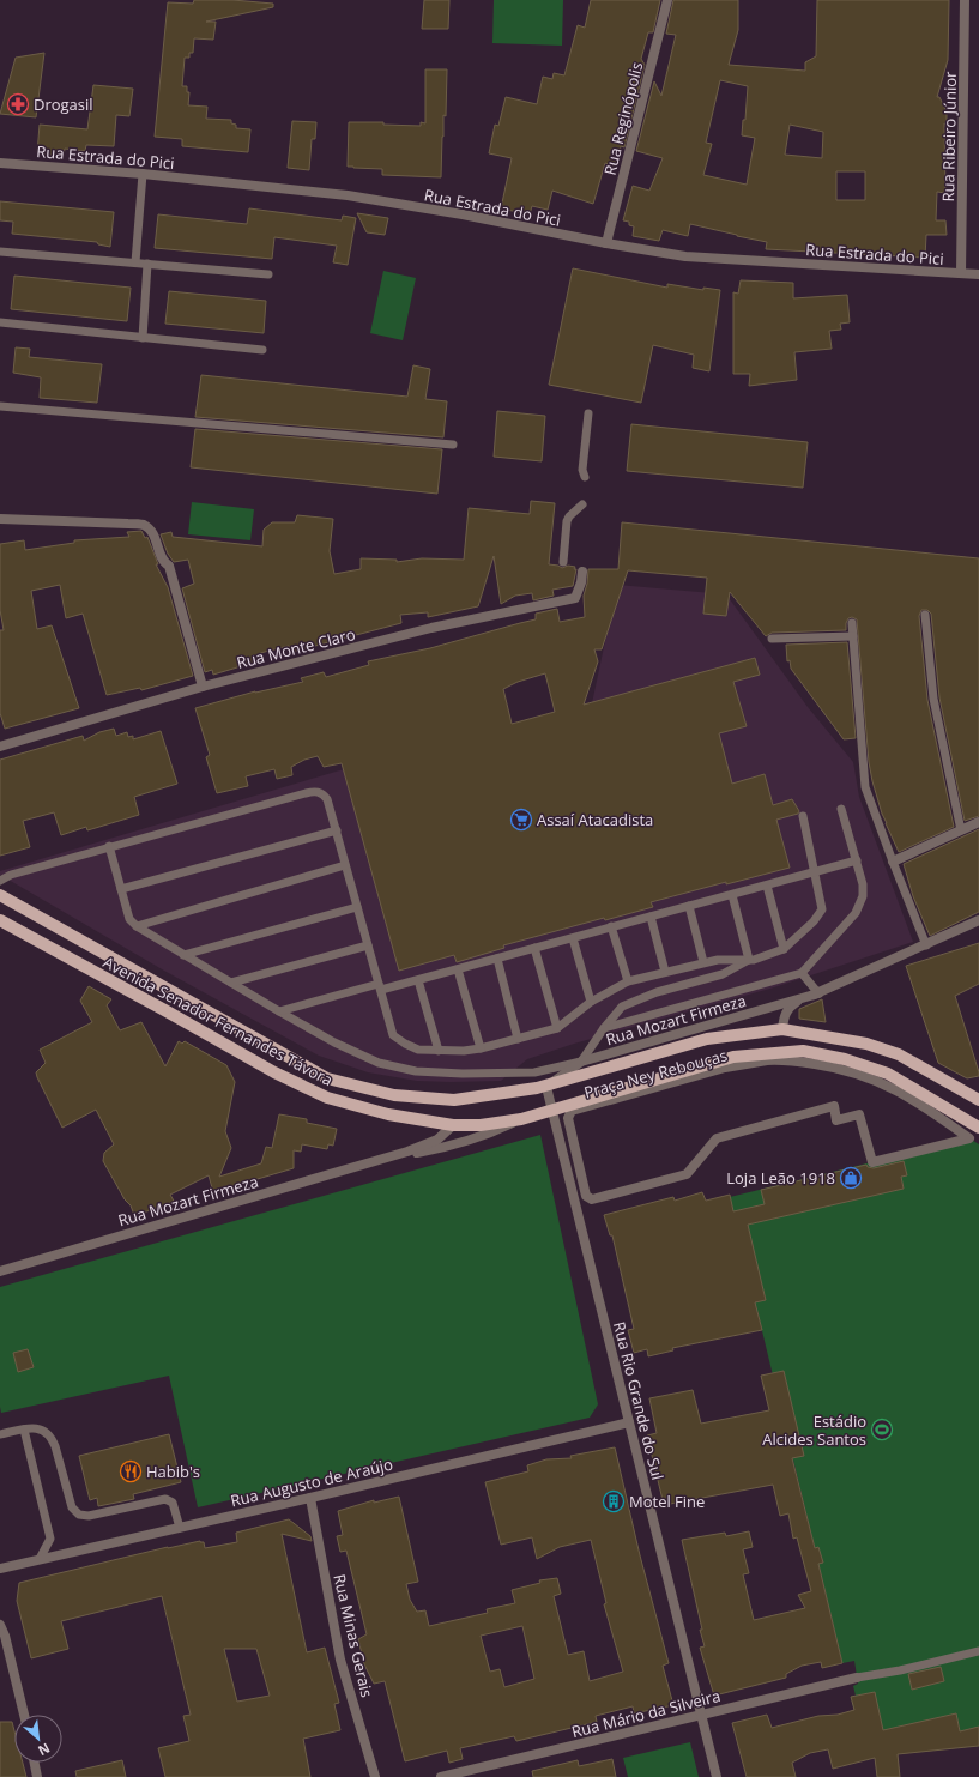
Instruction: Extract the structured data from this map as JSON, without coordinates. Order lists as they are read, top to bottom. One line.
{"streets":{"main road":["Avenida Senador Fernandes Távora"],"street":["Rua Reginópolis","Rua Ribeiro Júnior","Rua Estrada do Pici","Rua Monte Claro","Rua Mozart Firmeza","Praça Ney Rebouças","Rua Rio Grande do Sul","Rua Augusto de Araújo","Rua Minas Gerais","Rua Mário da Silveira"]},"crossings":[["Rua Reginópolis","Rua Estrada do Pici"],["Rua Ribeiro Júnior","Rua Estrada do Pici"],["Rua Mozart Firmeza","Avenida Senador Fernandes Távora"],["Rua Mozart Firmeza","Rua Rio Grande do Sul"],["Avenida Senador Fernandes Távora","Rua Rio Grande do Sul"],["Rua Rio Grande do Sul","Rua Augusto de Araújo"],["Rua Rio Grande do Sul","Rua Mário da Silveira"],["Rua Augusto de Araújo","Rua Minas Gerais"]],"places":{"pharmacy":["Drogasil"],"supermarket":["Assaí Atacadista"],"shop":["Loja Leão 1918"],"sports":["Estádio Alcides Santos"],"restaurant":["Habib's"],"building":["Motel Fine"]},"north":"bottom right"}
